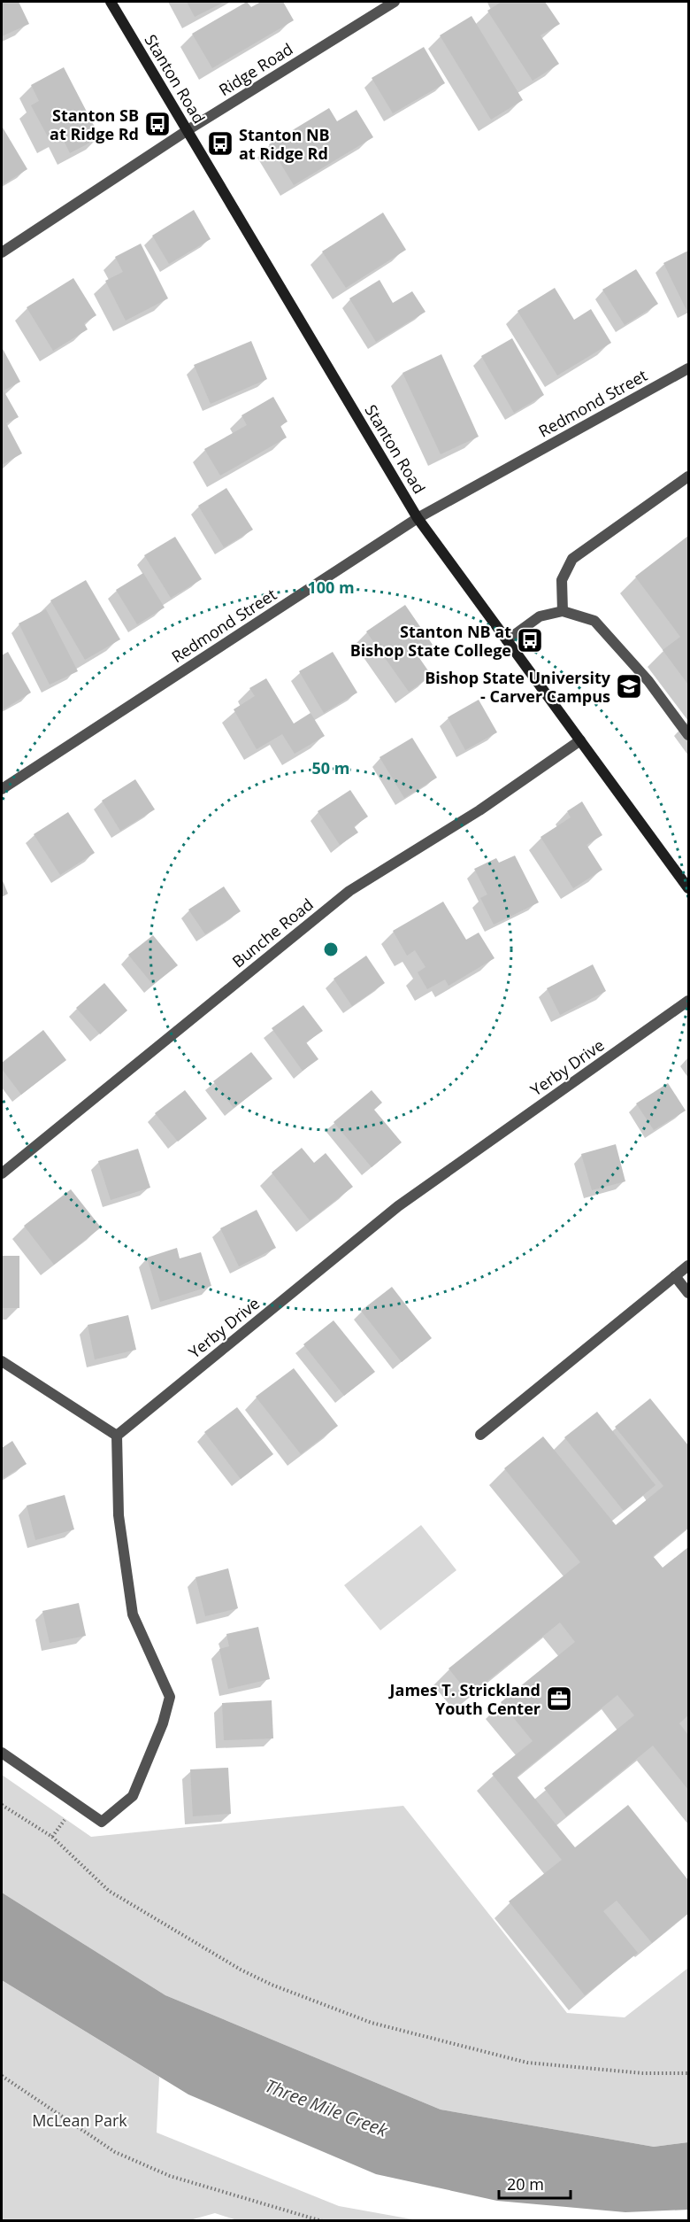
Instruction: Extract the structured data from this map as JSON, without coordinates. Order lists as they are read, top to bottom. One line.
{"streets":{"street":["Ridge Road","Stanton Road","Redmond Street","Bunche Road","Yerby Drive"]},"crossings":[["Ridge Road","Stanton Road"],["Stanton Road","Redmond Street"],["Stanton Road","Bunche Road"]],"water":["Three Mile Creek"],"parks":["McLean Park"],"places":{"bus stop":["Stanton SB at Ridge Rd","Stanton NB at Ridge Rd","Stanton NB at Bishop State College"],"school or university":["Bishop State University - Carver Campus"],"office":["James T. Strickland Youth Center"]},"scale_bar":"20 m","rings":["100 m","50 m"]}
